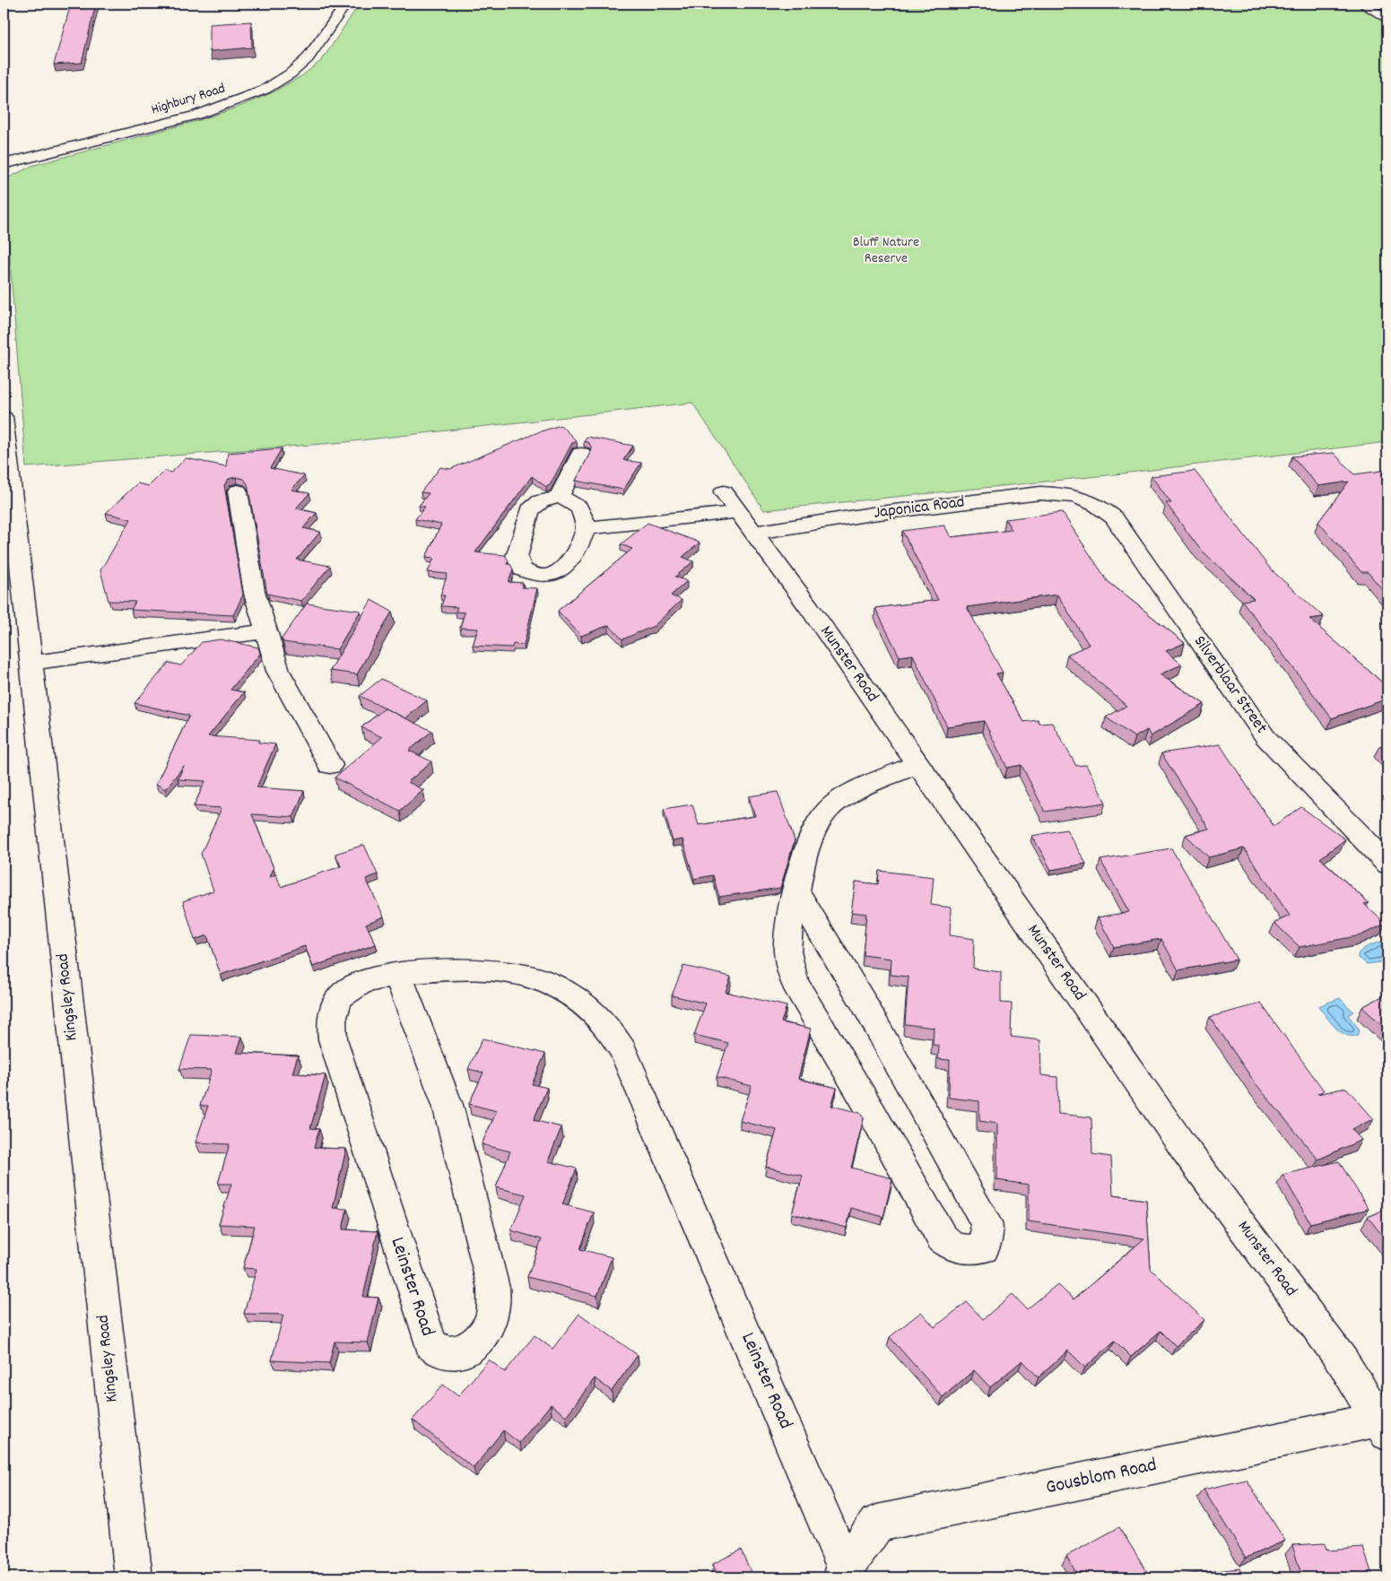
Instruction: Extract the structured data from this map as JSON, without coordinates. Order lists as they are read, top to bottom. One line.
{"streets":{"street":["Highbury Road","Japonica Road","Munster Road","Silverblaar Street","Kingsley Road","Leinster Road","Gousblom Road"]},"crossings":[["Japonica Road","Munster Road"],["Japonica Road","Silverblaar Street"],["Munster Road","Gousblom Road"],["Leinster Road","Gousblom Road"]],"parks":["Bluff Nature Reserve"]}
